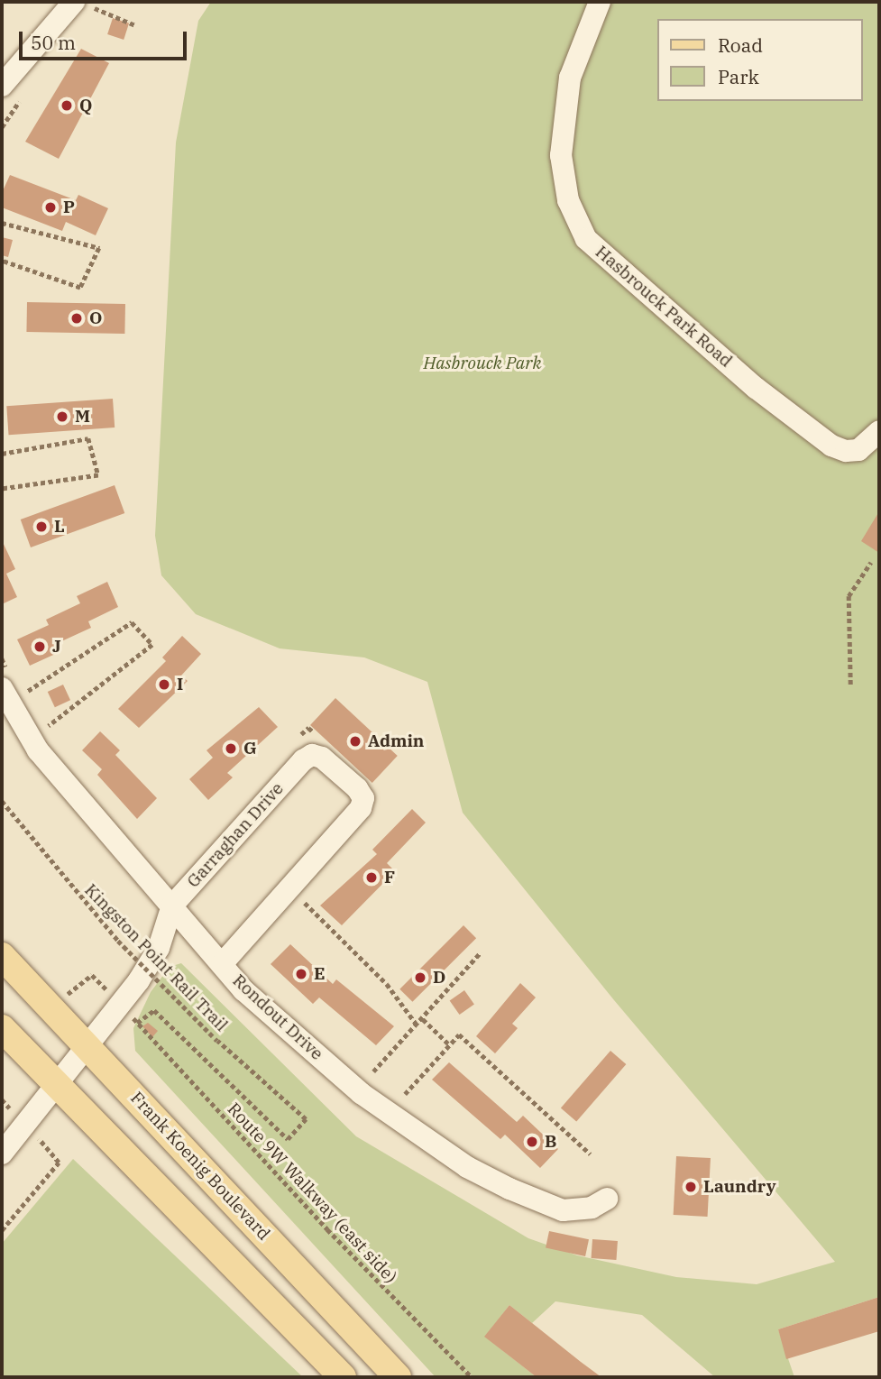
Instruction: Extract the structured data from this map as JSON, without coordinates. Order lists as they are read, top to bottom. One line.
{"streets":{"main road":["Frank Koenig Boulevard"],"street":["Hasbrouck Park Road","Garraghan Drive","Rondout Drive"],"path":["Kingston Point Rail Trail","Route 9W Walkway (east side)"]},"crossings":[["Garraghan Drive","Rondout Drive"],["Garraghan Drive","Frank Koenig Boulevard"],["Kingston Point Rail Trail","Route 9W Walkway (east side)"]],"parks":["Hasbrouck Park"],"places":["Q","P","O","M","L","J","I","Admin","G","F","E","D","B","Laundry"],"legend":["Road","Park"],"scale_bar":"50 m"}
